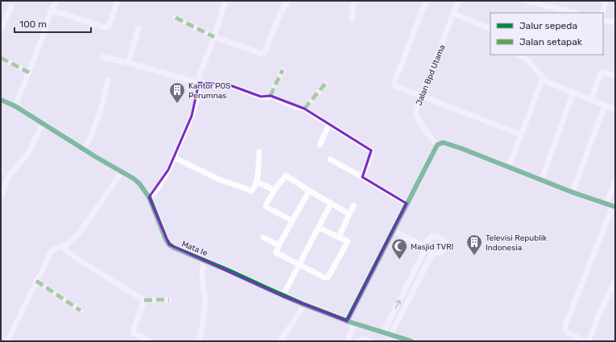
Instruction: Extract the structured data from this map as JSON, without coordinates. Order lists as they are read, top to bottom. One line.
{"streets":{"street":["Jalan Bpd Utama","Mata Ie"]},"places":{"building":["Kantor POS Perumnas","Televisi Republik Indonesia"],"mosque":["Masjid TVRI"]},"legend":["Jalur sepeda","Jalan setapak"],"scale_bar":"100 m"}
